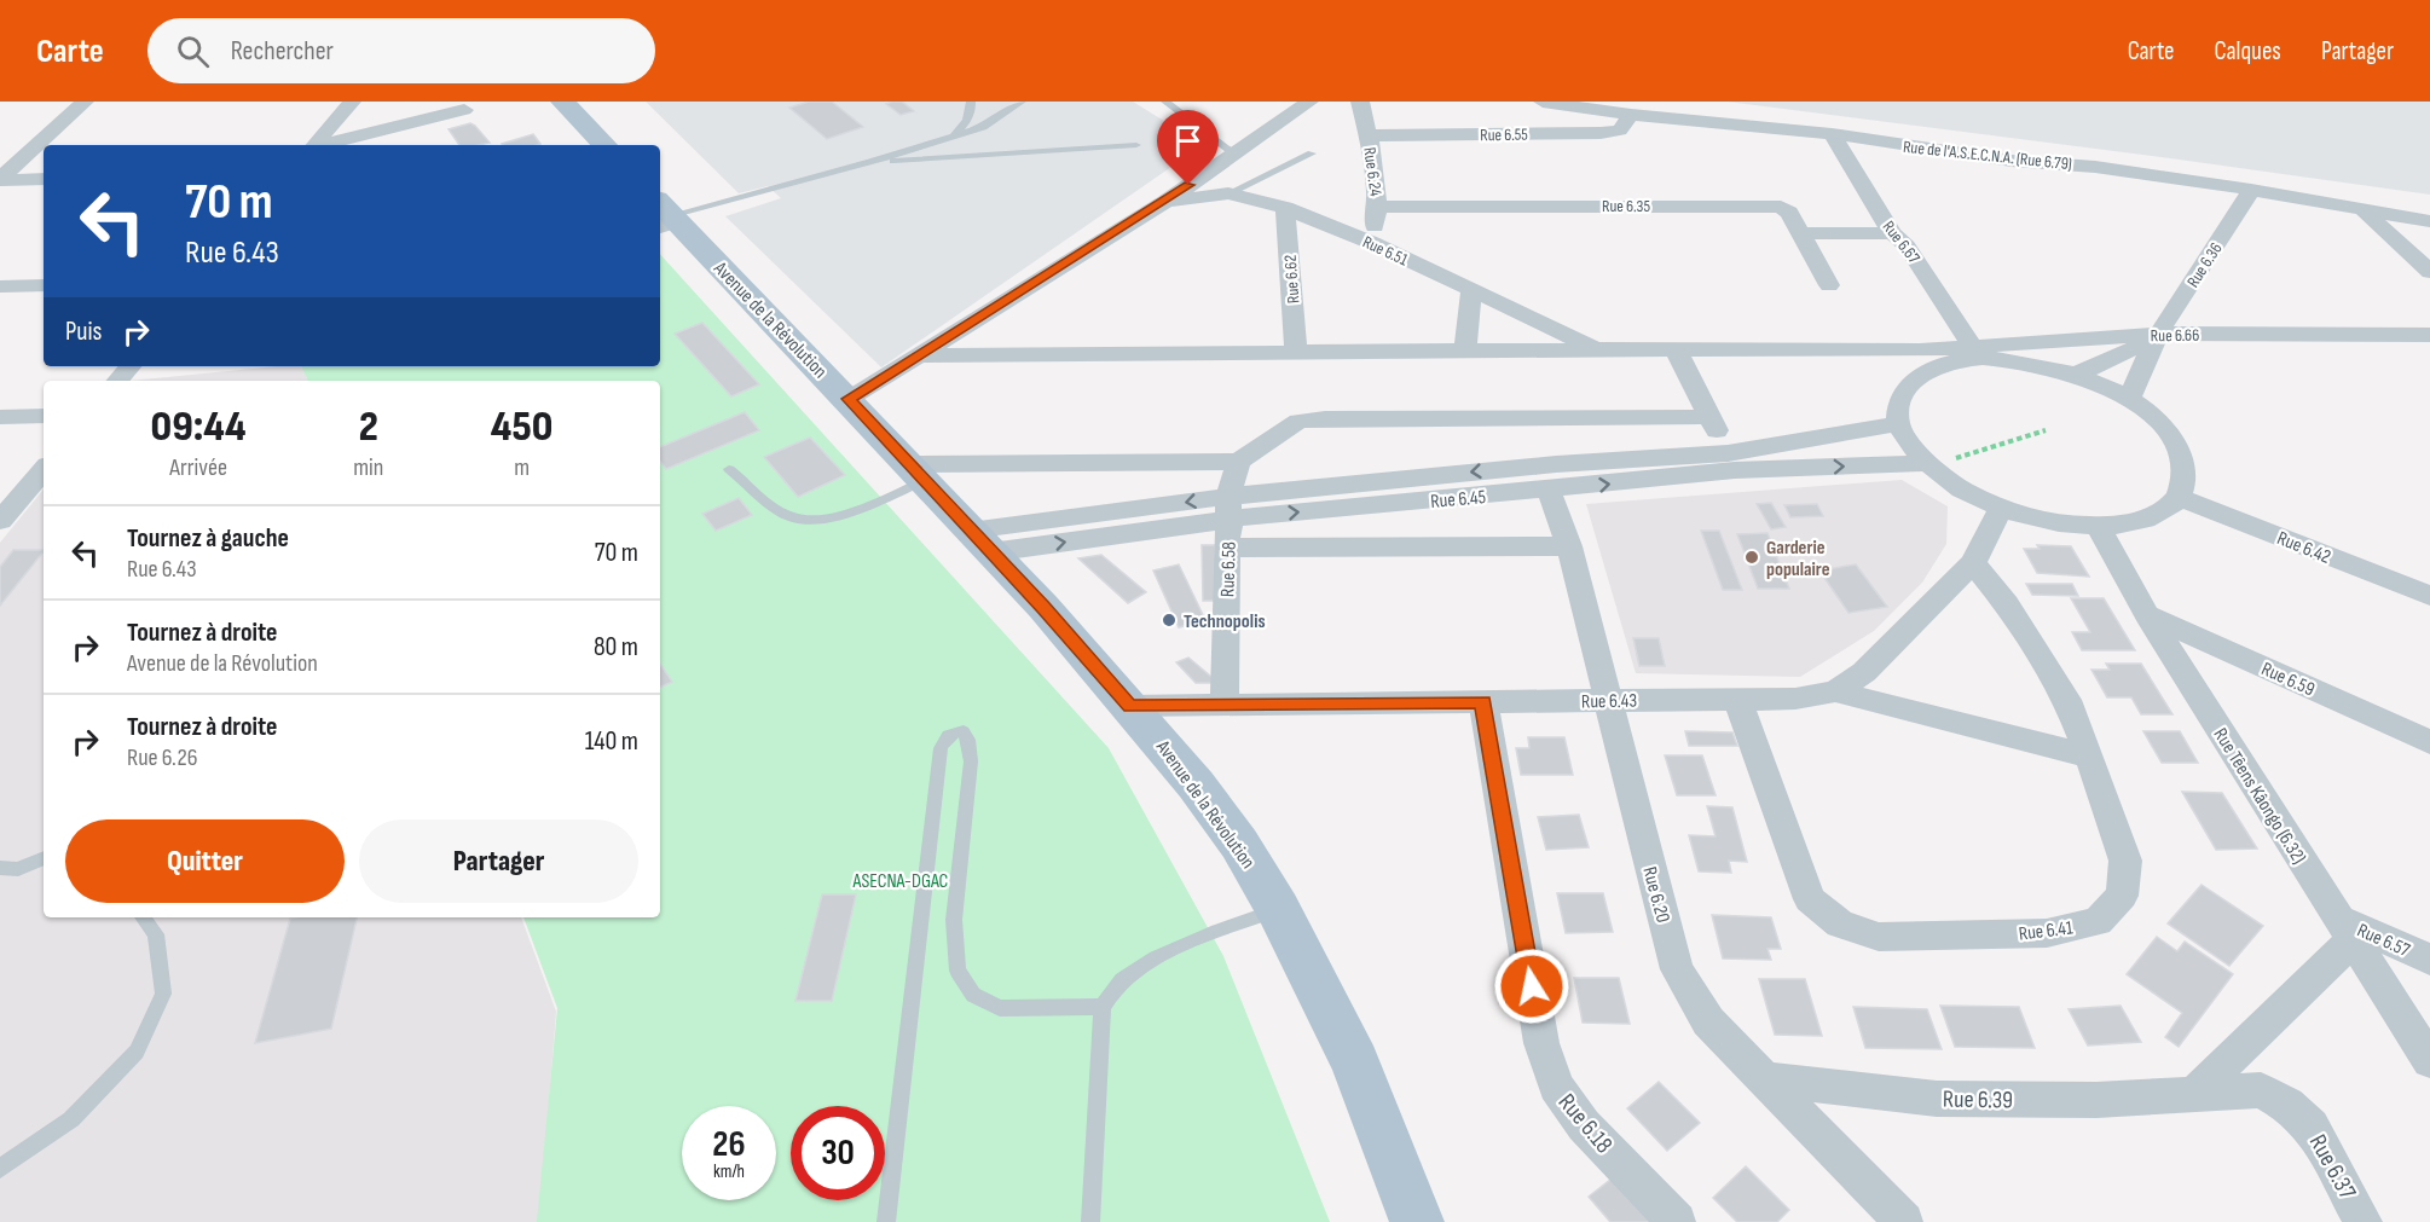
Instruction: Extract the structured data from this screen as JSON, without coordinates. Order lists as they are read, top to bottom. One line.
{"streets":{"main road":["Avenue de la Révolution"],"street":["Rue 6.55","Rue de l'A.S.E.C.N.A. (Rue 6.79)","Rue 6.24","Rue 6.35","Rue 6.67","Rue 6.51","Rue 6.36","Rue 6.62","Rue 6.66","Rue 6.45","Rue 6.42","Rue 6.58","Rue 6.59","Rue 6.43","Rue Têens Kâongo (6.32)","Rue 6.20","Rue 6.41","Rue 6.57","Rue 6.39","Rue 6.18","Rue 6.37"]},"crossings":[["Rue 6.55","Rue de l'A.S.E.C.N.A. (Rue 6.79)"],["Rue 6.55","Rue 6.24"],["Rue de l'A.S.E.C.N.A. (Rue 6.79)","Rue 6.67"],["Rue de l'A.S.E.C.N.A. (Rue 6.79)","Rue 6.36"],["Rue 6.24","Rue 6.35"],["Rue 6.24","Rue 6.51"],["Rue 6.67","Rue 6.66"],["Rue 6.51","Rue 6.62"],["Rue 6.51","Rue 6.66"],["Rue 6.36","Rue 6.66"],["Rue 6.62","Rue 6.66"],["Avenue de la Révolution","Rue 6.45"],["Avenue de la Révolution","Rue 6.43"],["Rue 6.45","Rue 6.58"],["Rue 6.45","Rue 6.20"],["Rue 6.58","Rue 6.43"],["Rue 6.59","Rue Têens Kâongo (6.32)"],["Rue 6.43","Rue 6.20"],["Rue 6.43","Rue 6.41"],["Rue 6.43","Rue 6.18"],["Rue Têens Kâongo (6.32)","Rue 6.57"],["Rue 6.20","Rue 6.39"],["Rue 6.39","Rue 6.37"]],"parks":["ASECNA-DGAC"],"places":["Garderie populaire","Technopolis"],"page":{"header":"Carte","search":"Rechercher","nav":["Carte","Calques","Partager"],"turn":["70 m","Rue 6.43"],"then":"Puis","eta":["09:44","Arrivée","2","min","450","m"],"list":[{"name":"Tournez à gauche","note":"Rue 6.43","value":"70 m"},{"name":"Tournez à droite","note":"Avenue de la Révolution","value":"80 m"},{"name":"Tournez à droite","note":"Rue 6.26","value":"140 m"}],"buttons":["Quitter","Partager"],"speed":"26 km/h","limit":"30"}}
